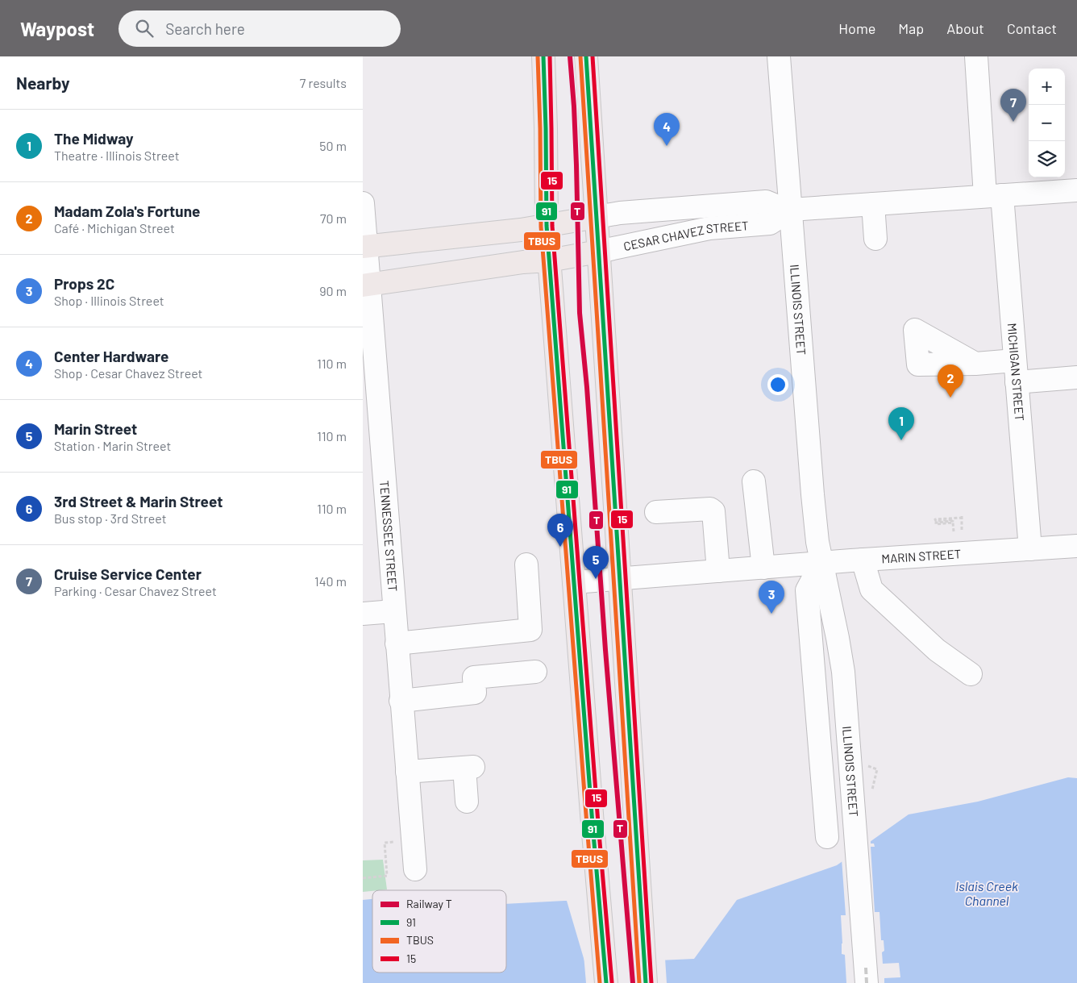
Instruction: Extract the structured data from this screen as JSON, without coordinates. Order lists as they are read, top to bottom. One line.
{"streets":{"main road":["CESAR CHAVEZ STREET"],"street":["ILLINOIS STREET","MICHIGAN STREET","TENNESSEE STREET","MARIN STREET"]},"crossings":[["CESAR CHAVEZ STREET","ILLINOIS STREET"],["CESAR CHAVEZ STREET","MICHIGAN STREET"],["CESAR CHAVEZ STREET","TENNESSEE STREET"],["ILLINOIS STREET","MARIN STREET"],["MICHIGAN STREET","MARIN STREET"]],"water":["Islais Creek Channel"],"lines":["rail line T","transit line 91","transit line TBUS","transit line 15"],"legend":["Railway T","91","TBUS","15"],"page":{"header":"Waypost","search":"Search here","nav":["Home","Map","About","Contact"],"heading":["Nearby","7 results"],"map_buttons":["+","−"],"pins":["7","4","2","1","6","5","3"],"list":[{"mark":"1","name":"The Midway","note":"Theatre · Illinois Street","value":"50 m"},{"mark":"2","name":"Madam Zola's Fortune","note":"Café · Michigan Street","value":"70 m"},{"mark":"3","name":"Props 2C","note":"Shop · Illinois Street","value":"90 m"},{"mark":"4","name":"Center Hardware","note":"Shop · Cesar Chavez Street","value":"110 m"},{"mark":"5","name":"Marin Street","note":"Station · Marin Street","value":"110 m"},{"mark":"6","name":"3rd Street & Marin Street","note":"Bus stop · 3rd Street","value":"110 m"},{"mark":"7","name":"Cruise Service Center","note":"Parking · Cesar Chavez Street","value":"140 m"}]}}
